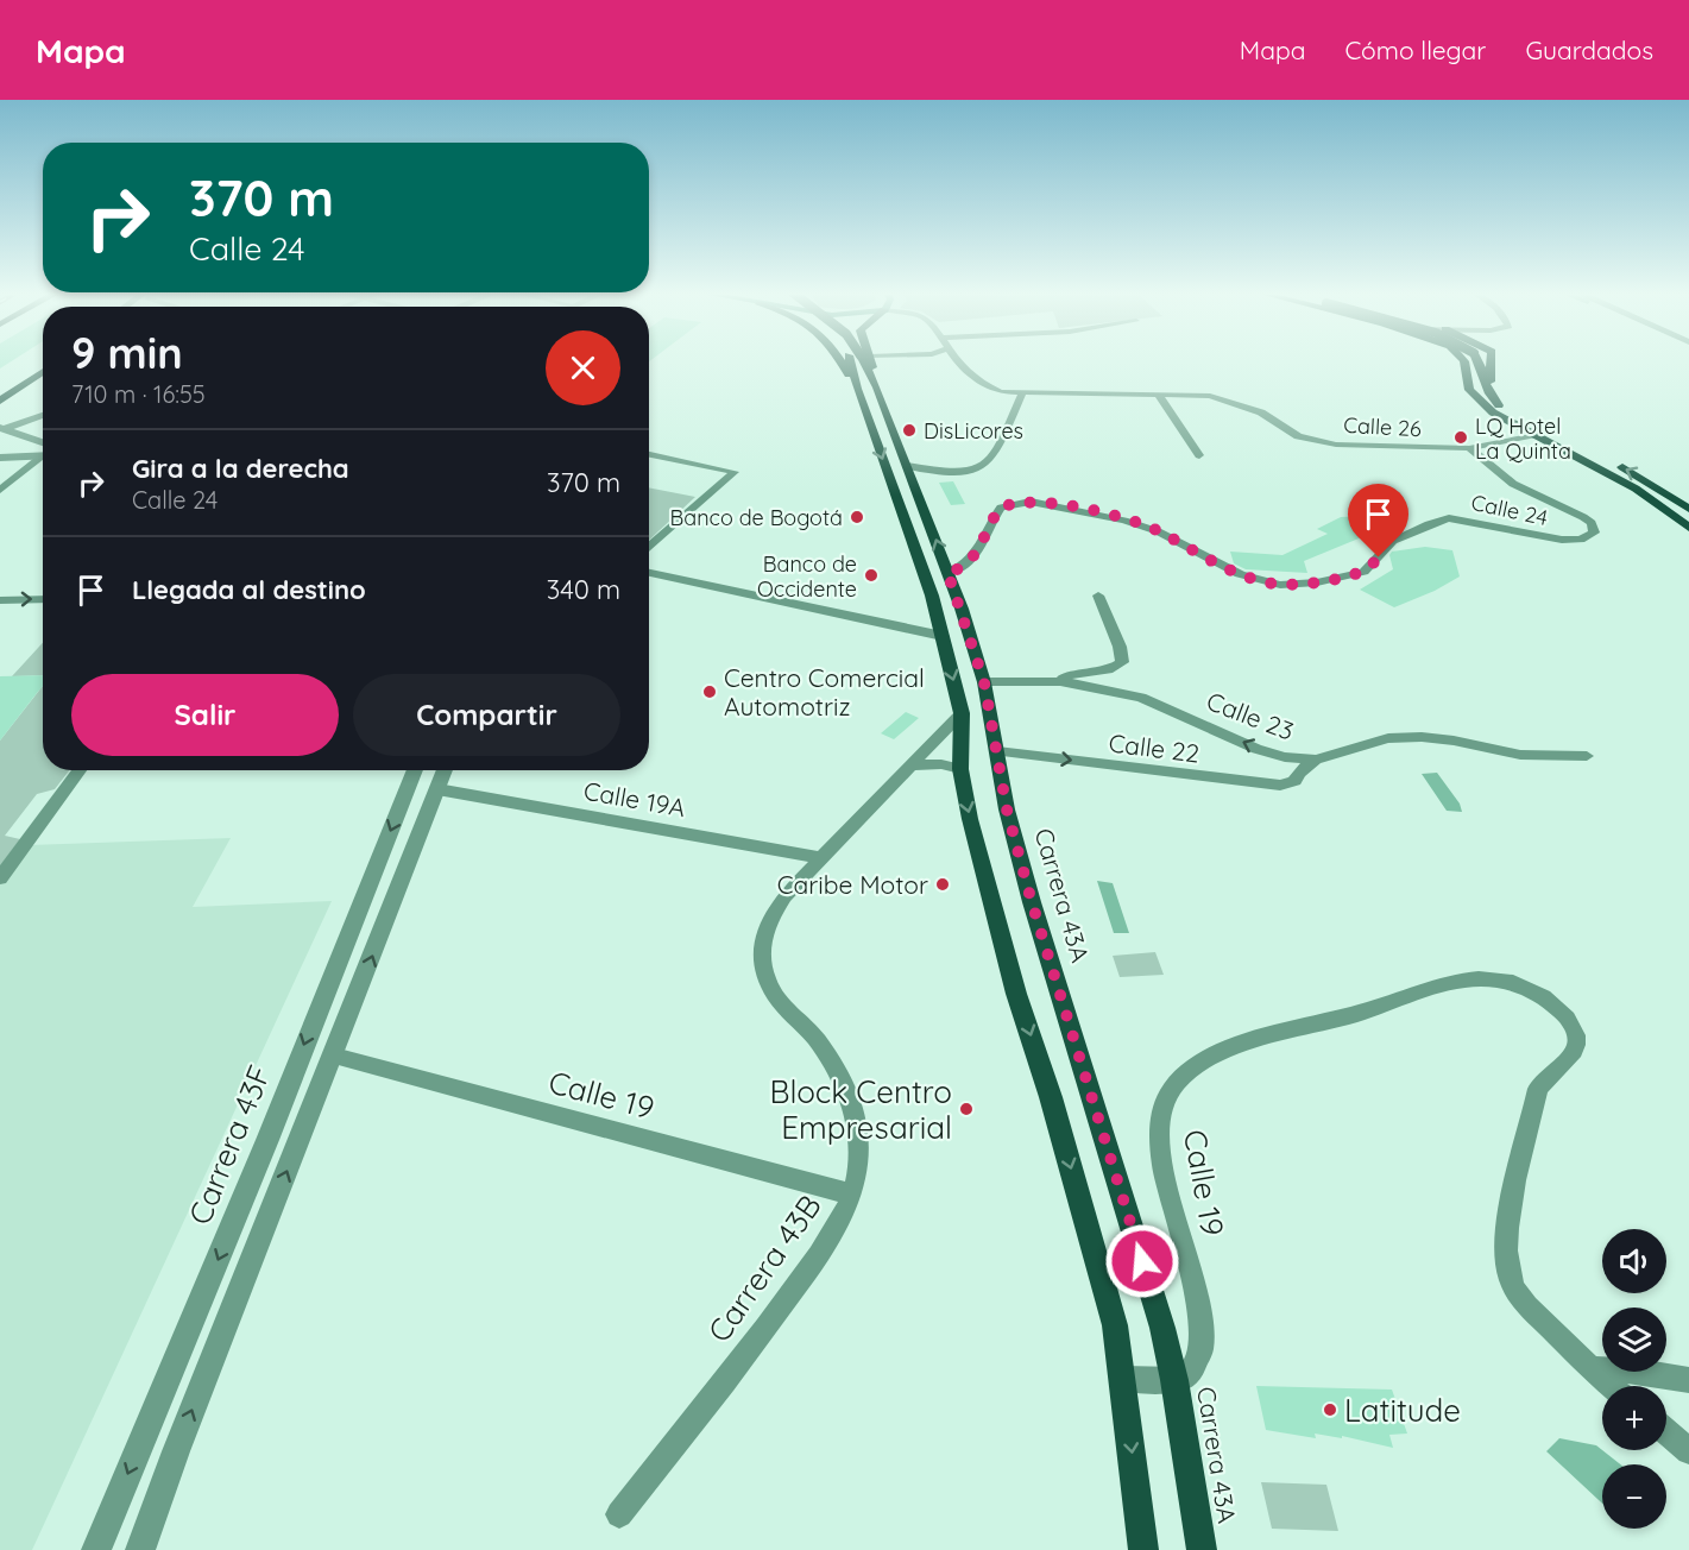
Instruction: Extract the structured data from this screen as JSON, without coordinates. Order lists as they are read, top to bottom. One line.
{"streets":{"main road":["Carrera 43A"],"street":["Calle 26","Calle 24","Calle 23","Calle 22","Calle 19A","Calle 19","Carrera 43F","Carrera 43B"]},"crossings":[["Calle 26","Calle 24"],["Calle 24","Carrera 43A"],["Calle 23","Calle 22"],["Calle 23","Carrera 43A"],["Calle 22","Carrera 43A"],["Calle 19A","Carrera 43B"],["Carrera 43A","Calle 19"],["Calle 19","Carrera 43B"]],"one_way":["Calle 22"],"places":["DisLicores","LQ Hotel La Quinta","Banco de Bogotá","Banco de Occidente","Centro Comercial Automotriz","Caribe Motor","Block Centro Empresarial","Latitude"],"page":{"header":"Mapa","nav":["Mapa","Cómo llegar","Guardados"],"turn":["370 m","Calle 24"],"heading":["9 min","710 m · 16:55"],"list":[{"name":"Gira a la derecha","note":"Calle 24","value":"370 m"},{"name":"Llegada al destino","value":"340 m"}],"buttons":["Salir","Compartir"],"map_buttons":["+","−"]}}
